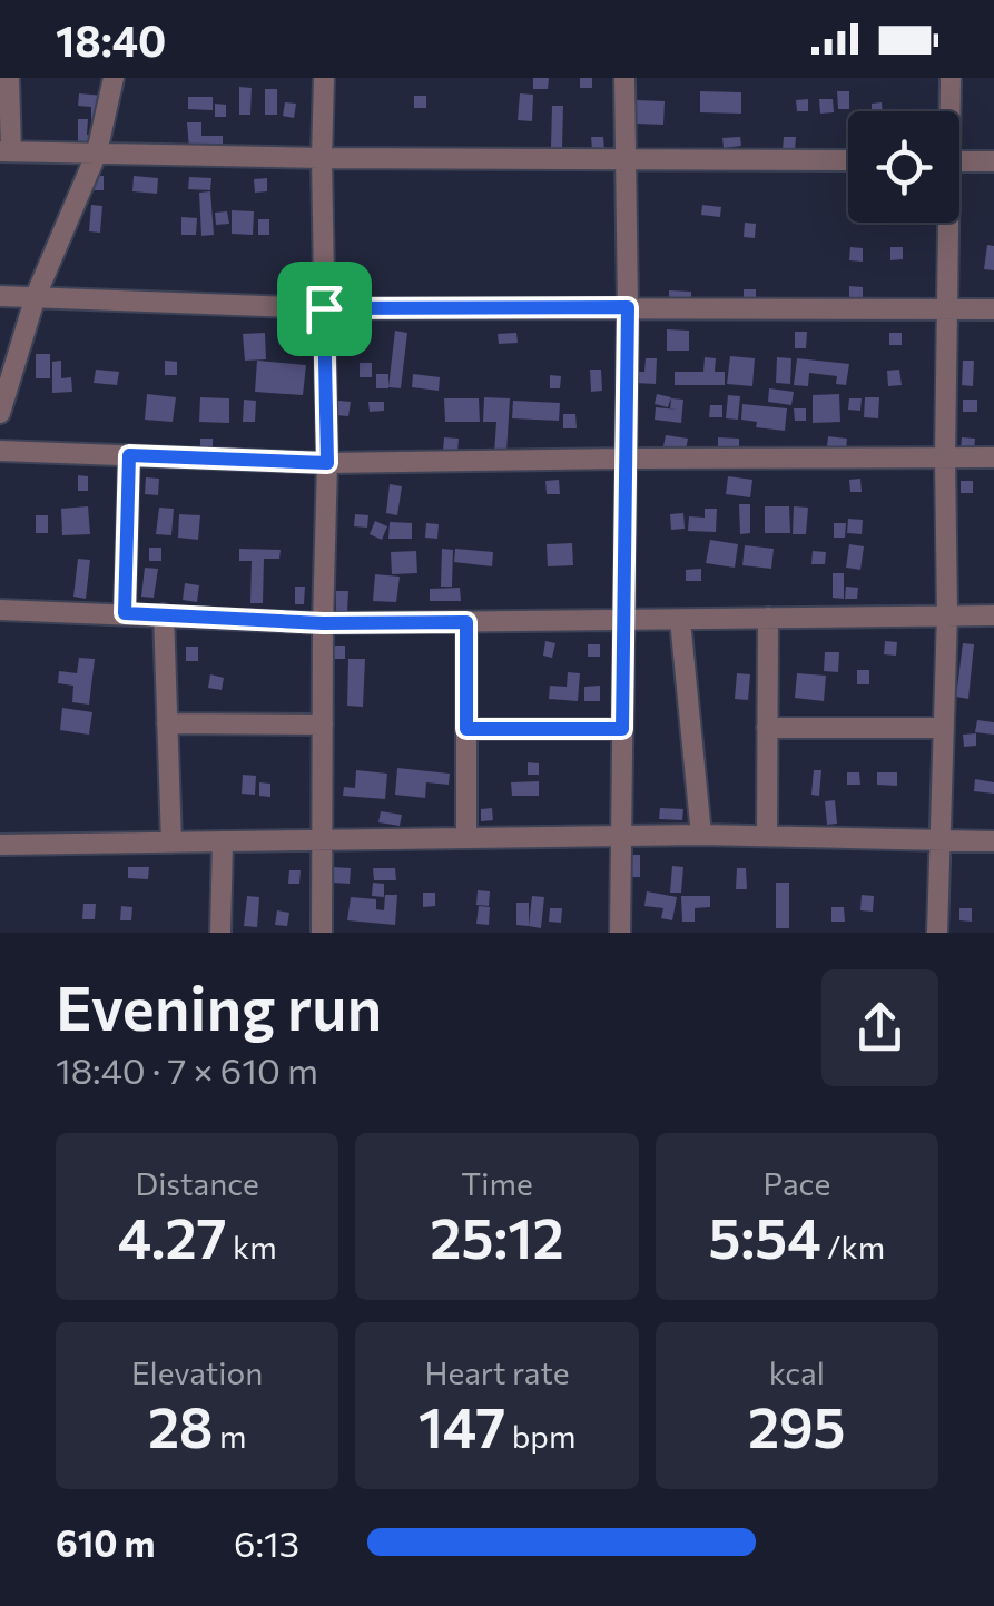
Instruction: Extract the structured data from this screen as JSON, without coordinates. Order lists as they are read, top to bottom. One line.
{"page":{"status":"18:40","heading":["Evening run","18:40 · 7 × 610 m"],"stats":[["Distance","4.27 km"],["Time","25:12"],["Pace","5:54 /km"],["Elevation","28 m"],["Heart rate","147 bpm"],["kcal","295"]],"list":[{"name":"610 m","note":"6:13"}]}}
